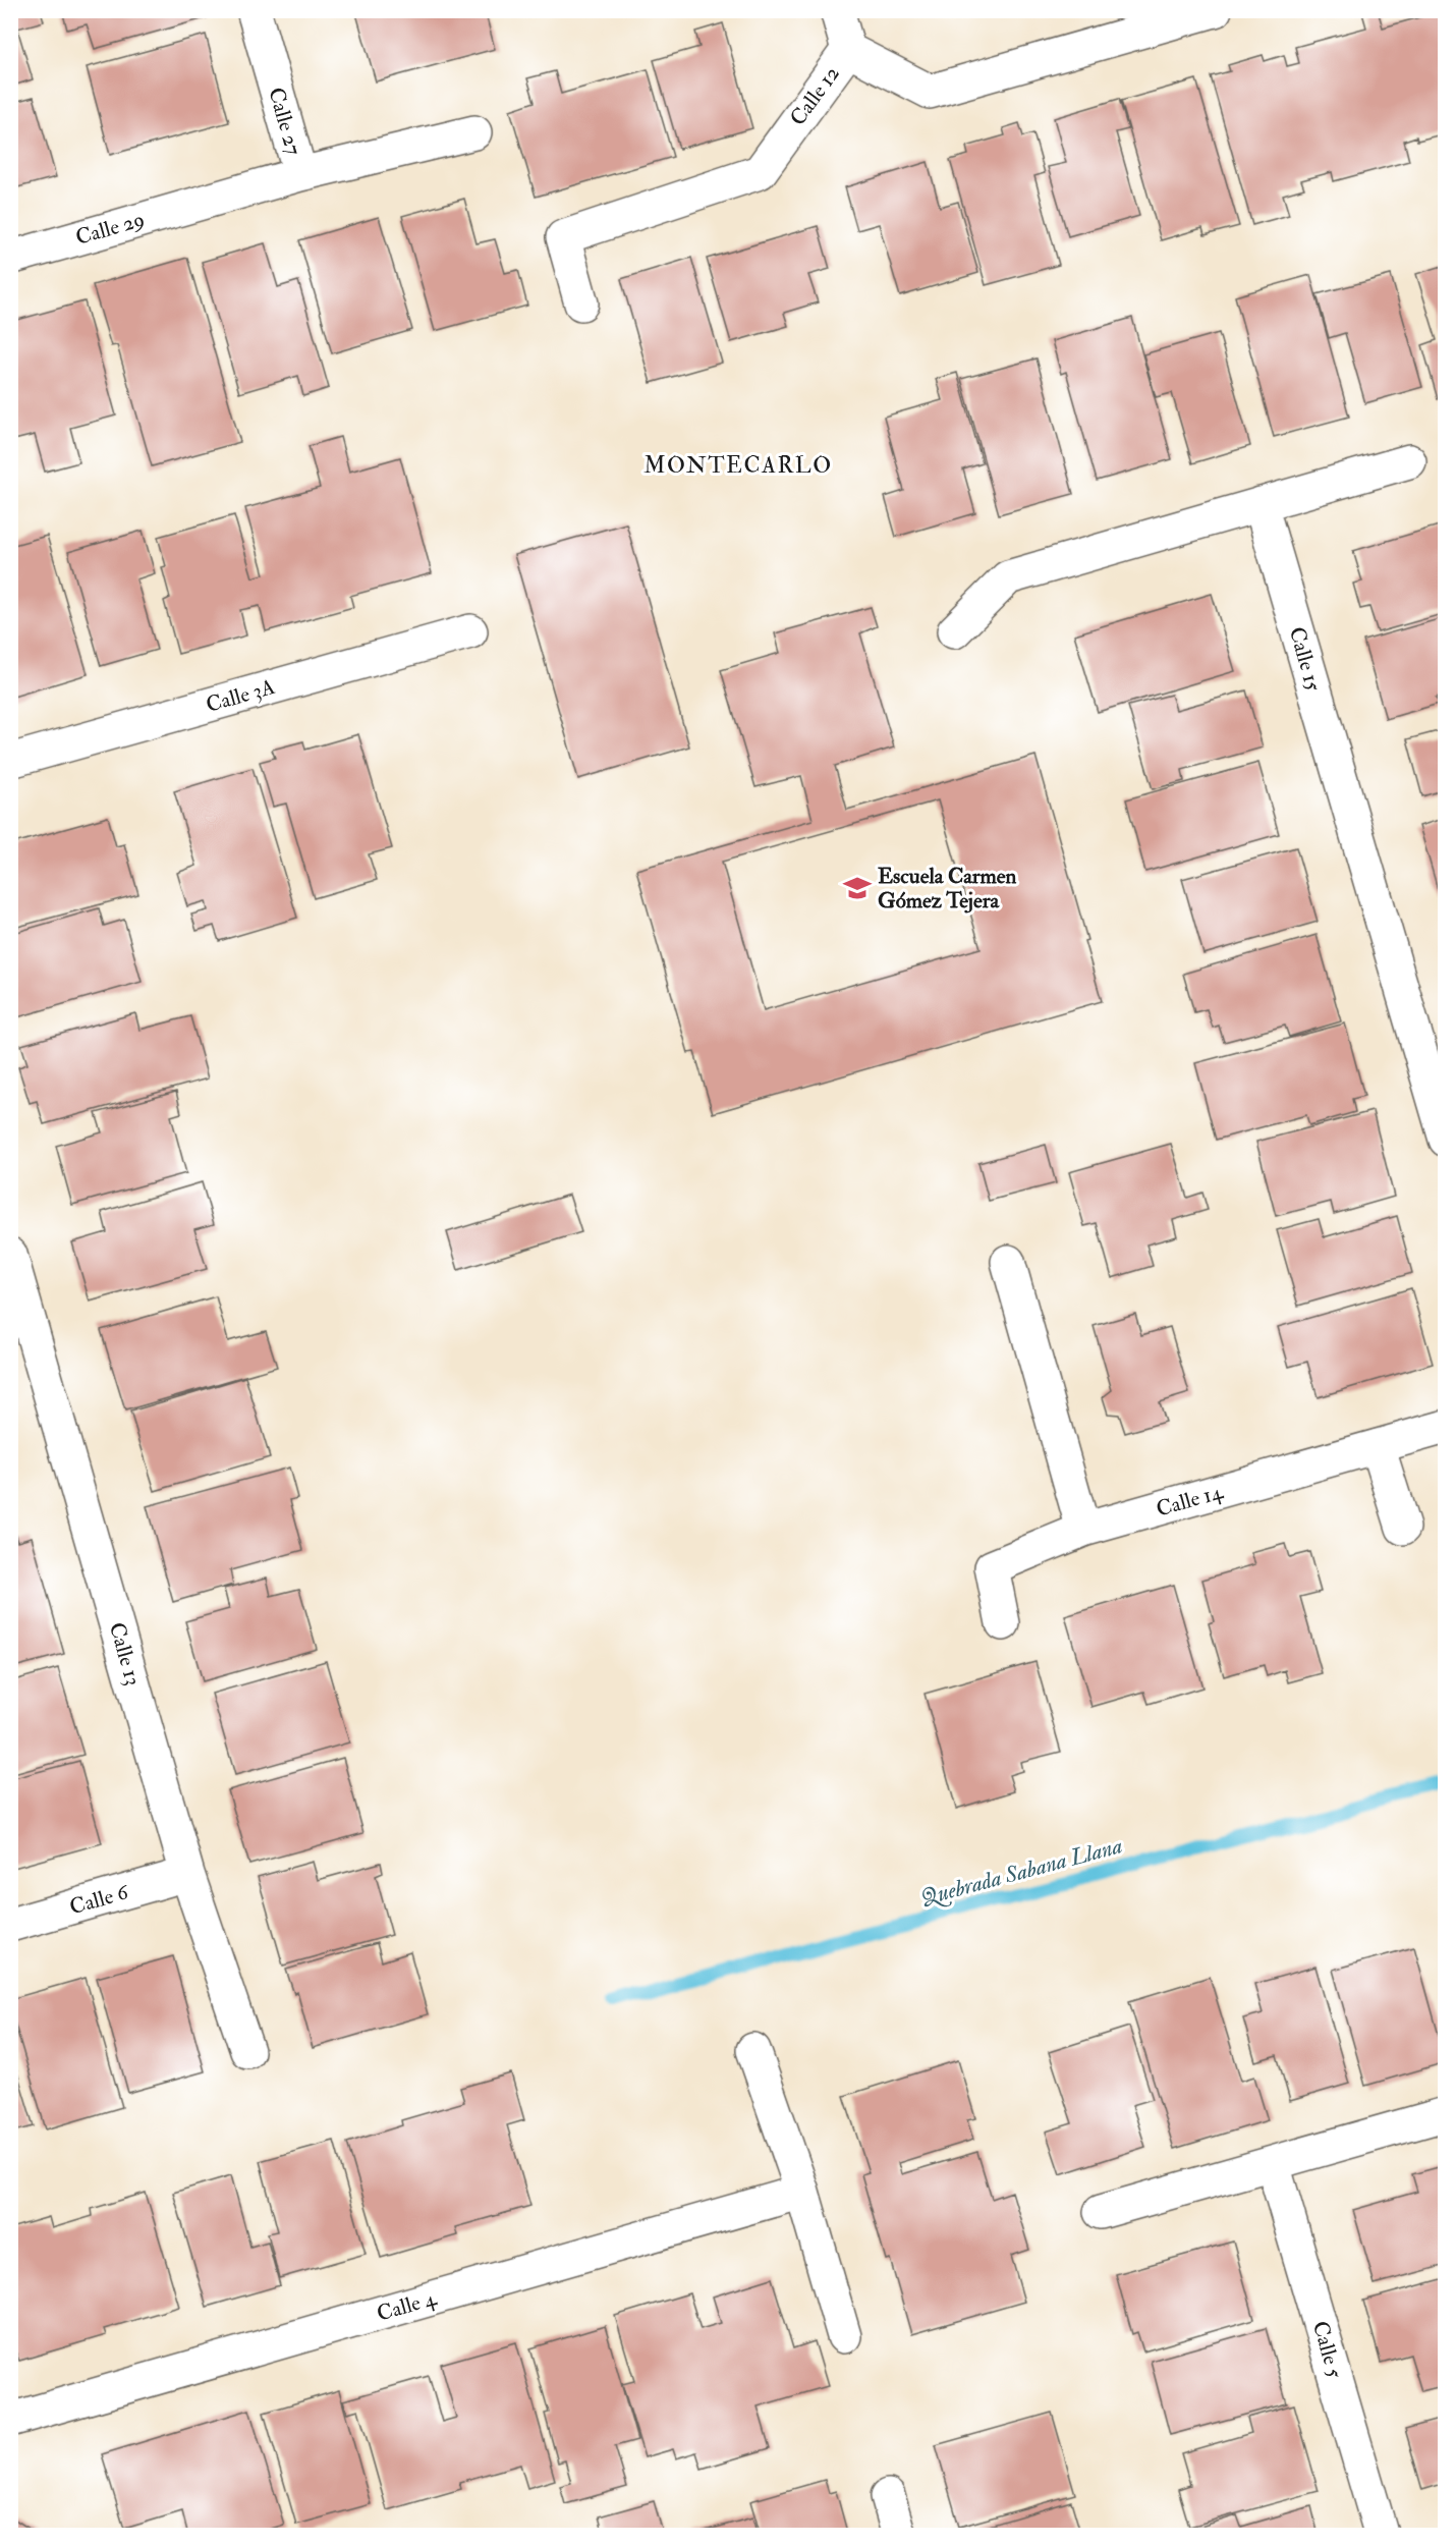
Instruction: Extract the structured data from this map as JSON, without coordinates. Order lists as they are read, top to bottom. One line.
{"streets":{"street":["Calle 12","Calle 27","Calle 29","Calle 15","Calle 3A","Calle 14","Calle 13","Calle 6","Calle 4","Calle 5"]},"crossings":[["Calle 27","Calle 29"],["Calle 13","Calle 6"]],"districts":["MONTECARLO"],"water":["Quebrada Sabana Llana"],"places":{"school or university":["Escuela Carmen Gómez Tejera"]}}
